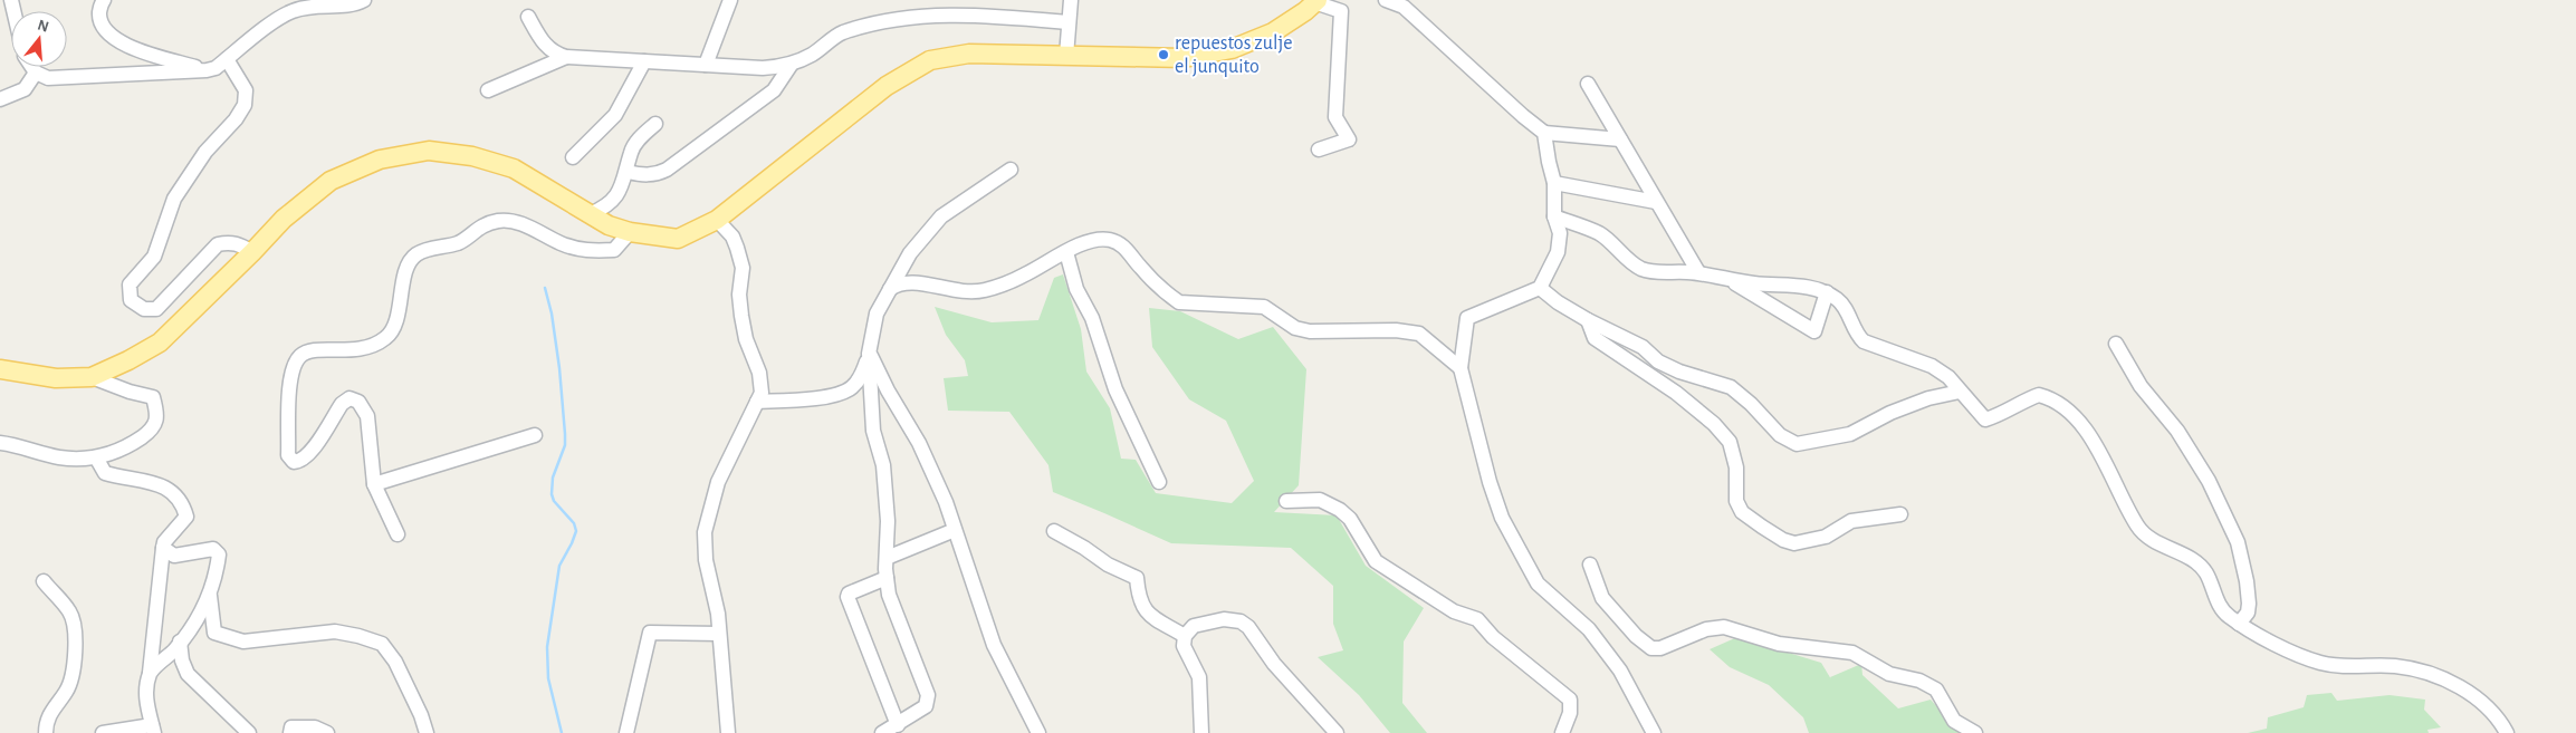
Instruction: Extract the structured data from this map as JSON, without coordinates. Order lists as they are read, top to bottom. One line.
{"places":["repuestos zulje el junquito"],"north":"top"}
